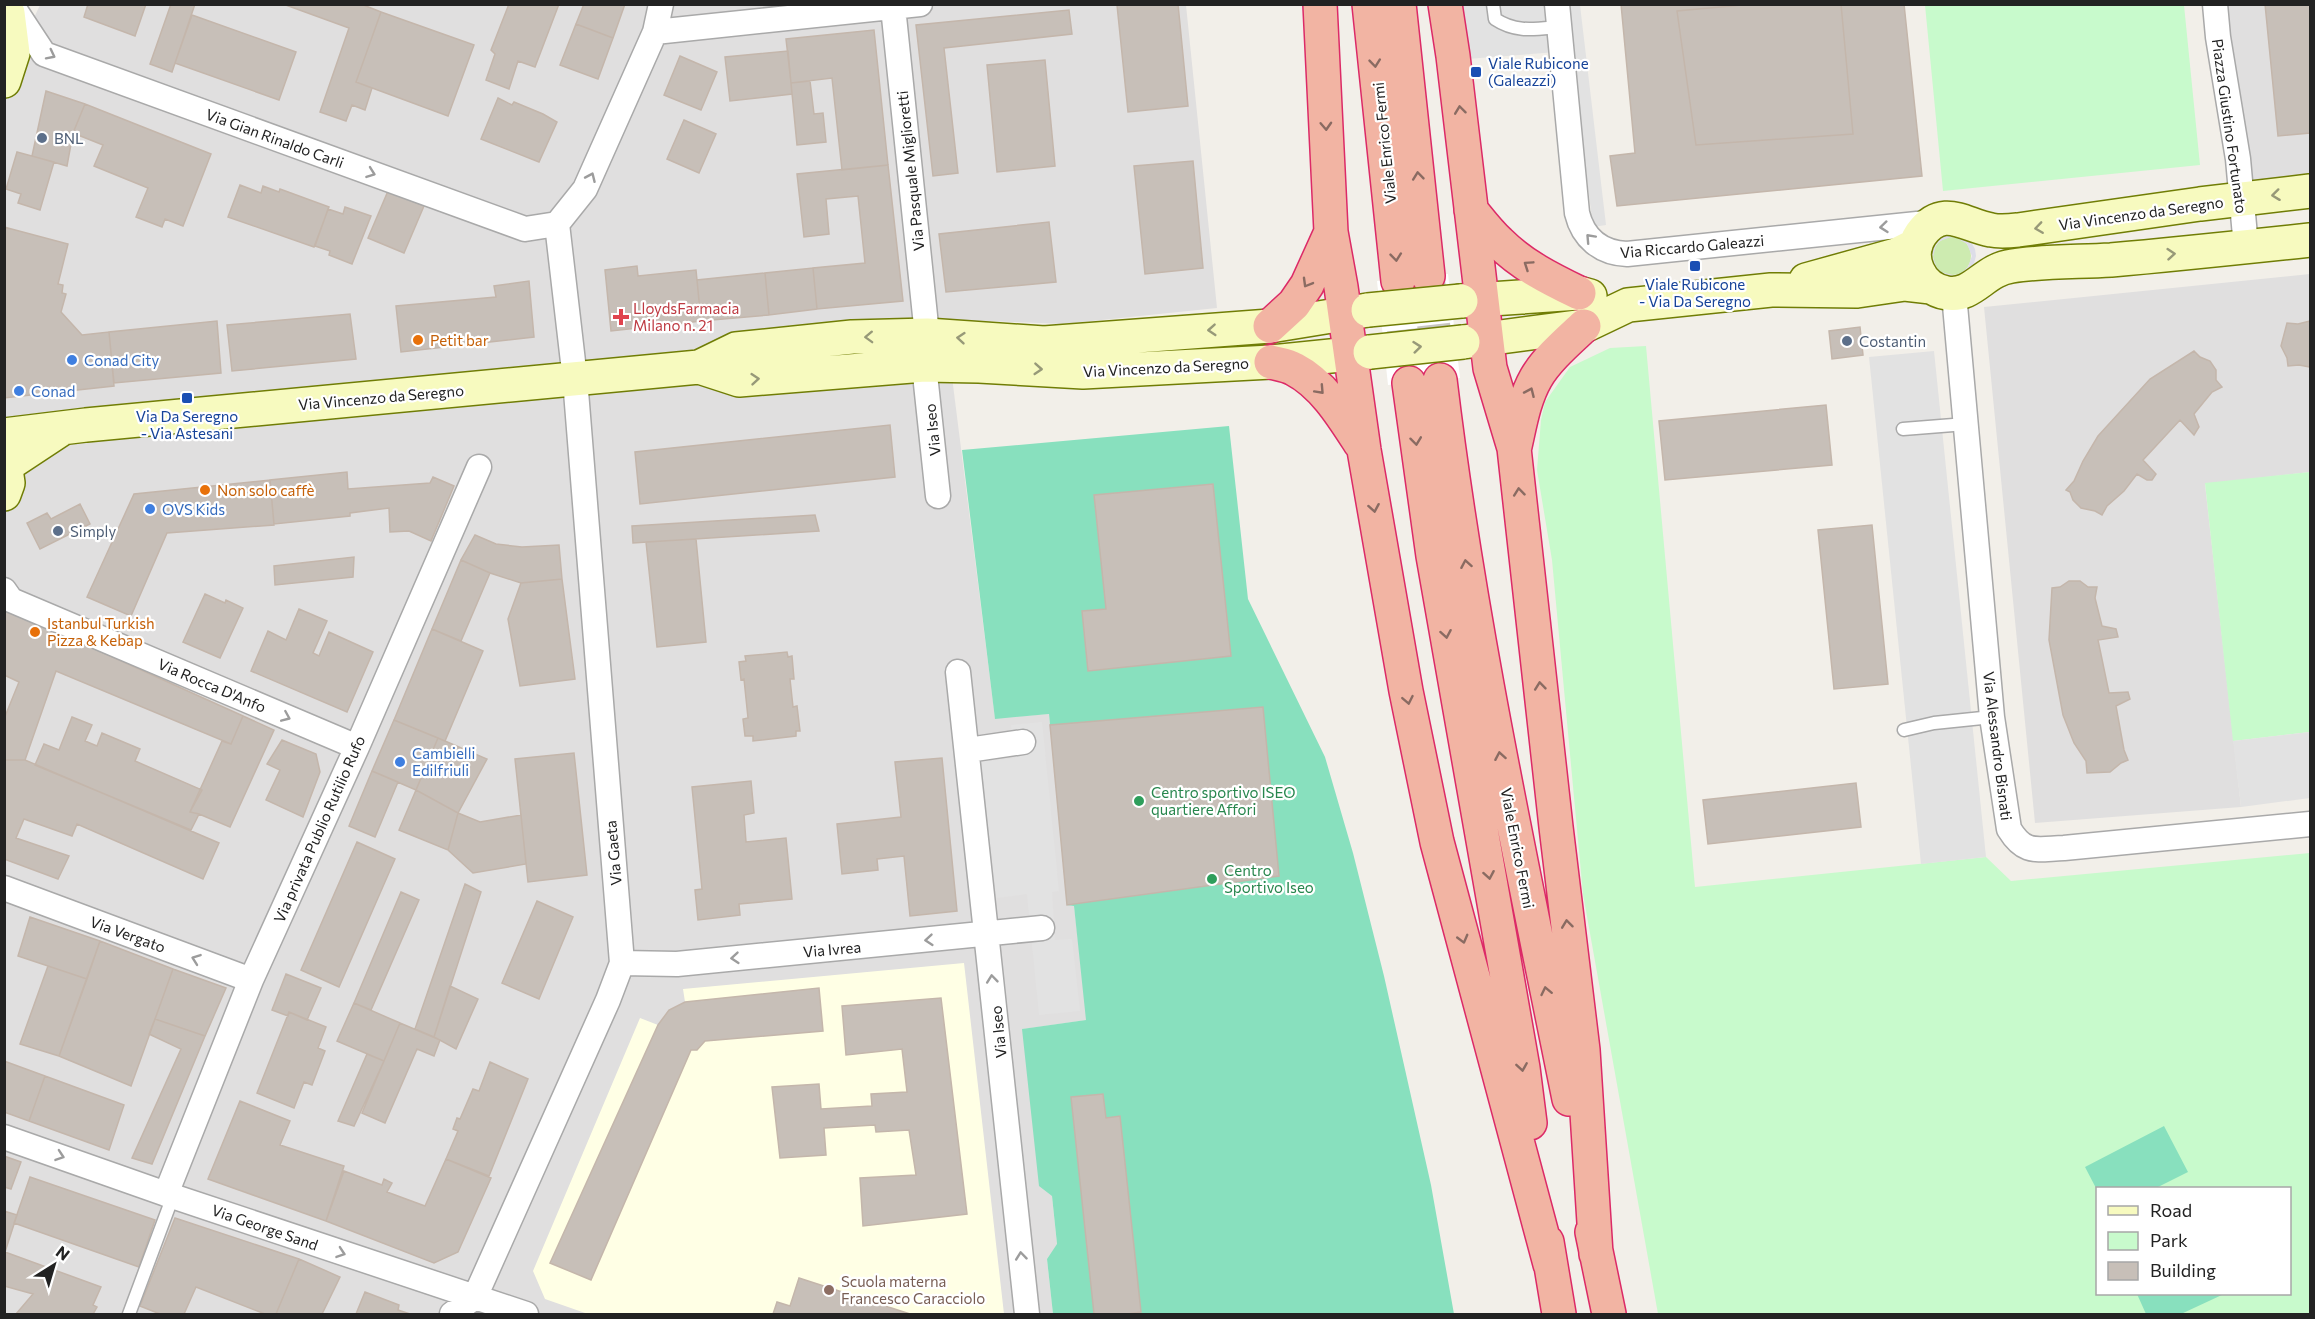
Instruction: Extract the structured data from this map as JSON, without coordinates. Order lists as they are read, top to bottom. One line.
{"streets":{"highway":["Viale Enrico Fermi"],"main road":["Via Vincenzo da Seregno"],"street":["Piazza Giustino Fortunato","Via Gian Rinaldo Carli","Via Pasquale Miglioretti","Via Riccardo Galeazzi","Via Iseo","Via Rocca D'Anfo","Via Alessandro Bisnati","Via privata Publio Rutilio Rufo","Via Gaeta","Via Vergato","Via Ivrea","Via George Sand"]},"crossings":[["Piazza Giustino Fortunato","Via Vincenzo da Seregno"],["Via Pasquale Miglioretti","Via Vincenzo da Seregno"],["Via Pasquale Miglioretti","Via Iseo"],["Via Vincenzo da Seregno","Via Riccardo Galeazzi"],["Via Vincenzo da Seregno","Via Iseo"],["Via Vincenzo da Seregno","Via Alessandro Bisnati"],["Via Vincenzo da Seregno","Via Gaeta"],["Via Riccardo Galeazzi","Via Alessandro Bisnati"],["Via Iseo","Via Ivrea"],["Via Rocca D'Anfo","Via privata Publio Rutilio Rufo"],["Via privata Publio Rutilio Rufo","Via Vergato"],["Via privata Publio Rutilio Rufo","Via George Sand"],["Via Gaeta","Via Ivrea"],["Via Gaeta","Via George Sand"]],"one_way":["Via Gian Rinaldo Carli","Via Iseo","Via Rocca D'Anfo","Via Vergato","Via Ivrea","Via George Sand"],"places":{"transit":["Viale Rubicone (Galeazzi)","Viale Rubicone - Via Da Seregno","Via Da Seregno - Via Astesani"],"other":["BNL","Petit bar","Costantin","Conad City","Conad","Non solo caffè","OVS Kids","Simply","Istanbul Turkish Pizza & Kebap","Cambielli Edilfriuli","Centro sportivo ISEO quartiere Affori","Centro Sportivo Iseo","Scuola materna Francesco Caracciolo"],"health":["LloydsFarmacia Milano n. 21"]},"legend":["Road","Park","Building"],"north":"top right"}
